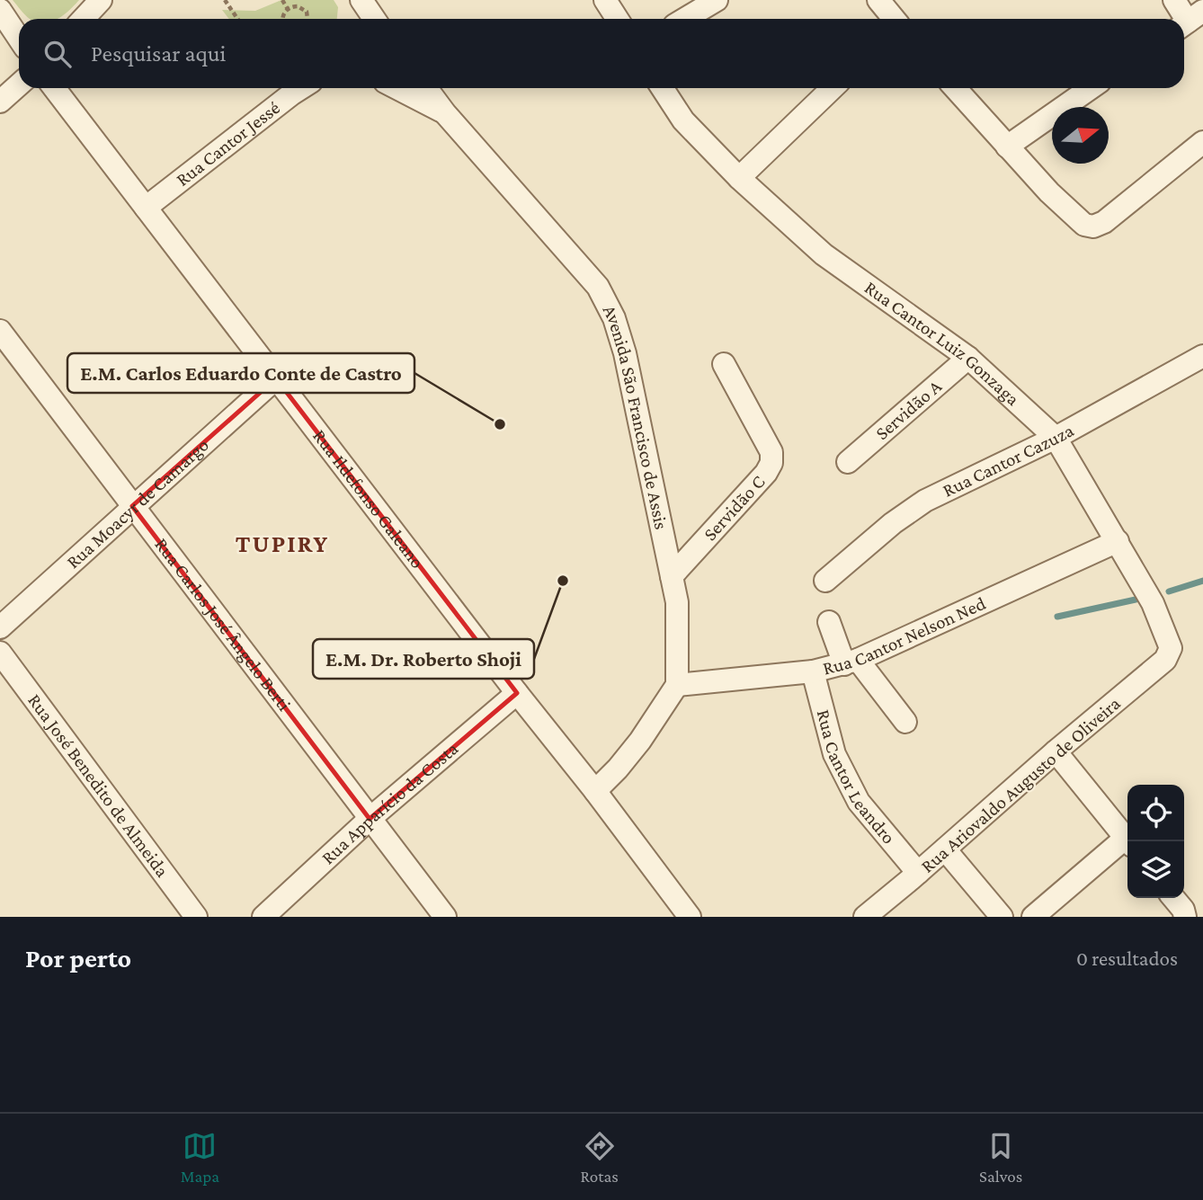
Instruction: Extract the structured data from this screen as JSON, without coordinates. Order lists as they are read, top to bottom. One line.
{"streets":{"street":["Rua Cantor Jessé","Rua Cantor Luiz Gonzaga","Servidão A","Avenida São Francisco de Assis","Rua Cantor Cazuza","Rua Ildefonso Galeano","Rua Moacyr de Camargo","Servidão C","Rua Carlos José Ângelo Berti","Rua Cantor Nelson Ned","Rua Cantor Leandro","Rua José Benedito de Almeida","Rua Ariovaldo Augusto de Oliveira","Rua Apparício da Costa"]},"crossings":[["Rua Cantor Jessé","Rua Ildefonso Galeano"],["Rua Cantor Luiz Gonzaga","Servidão A"],["Rua Cantor Luiz Gonzaga","Rua Cantor Cazuza"],["Rua Cantor Luiz Gonzaga","Rua Cantor Nelson Ned"],["Rua Cantor Luiz Gonzaga","Rua Ariovaldo Augusto de Oliveira"],["Avenida São Francisco de Assis","Servidão C"],["Avenida São Francisco de Assis","Rua Cantor Nelson Ned"],["Rua Ildefonso Galeano","Rua Moacyr de Camargo"],["Rua Ildefonso Galeano","Rua Apparício da Costa"],["Rua Moacyr de Camargo","Rua Carlos José Ângelo Berti"],["Rua Carlos José Ângelo Berti","Rua Apparício da Costa"],["Rua Cantor Nelson Ned","Rua Cantor Leandro"],["Rua Cantor Leandro","Rua Ariovaldo Augusto de Oliveira"]],"districts":["TUPIRY"],"places":["E.M. Carlos Eduardo Conte de Castro","E.M. Dr. Roberto Shoji"],"north":"right","page":{"search":"Pesquisar aqui","heading":["Por perto","0 resultados"],"nav":["Mapa","Rotas","Salvos"]}}
